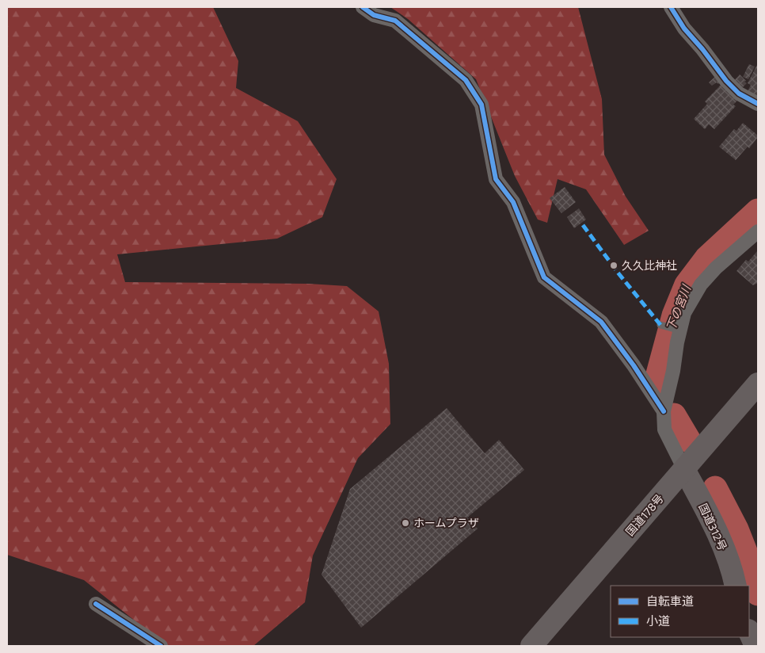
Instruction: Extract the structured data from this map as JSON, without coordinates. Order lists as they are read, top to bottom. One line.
{"streets":{"highway":["国道178号","国道312号"]},"crossings":[["国道178号","国道312号"]],"water":["下の宮川"],"places":["久久比神社","ホームプラザ"],"legend":["自転車道","小道"]}
